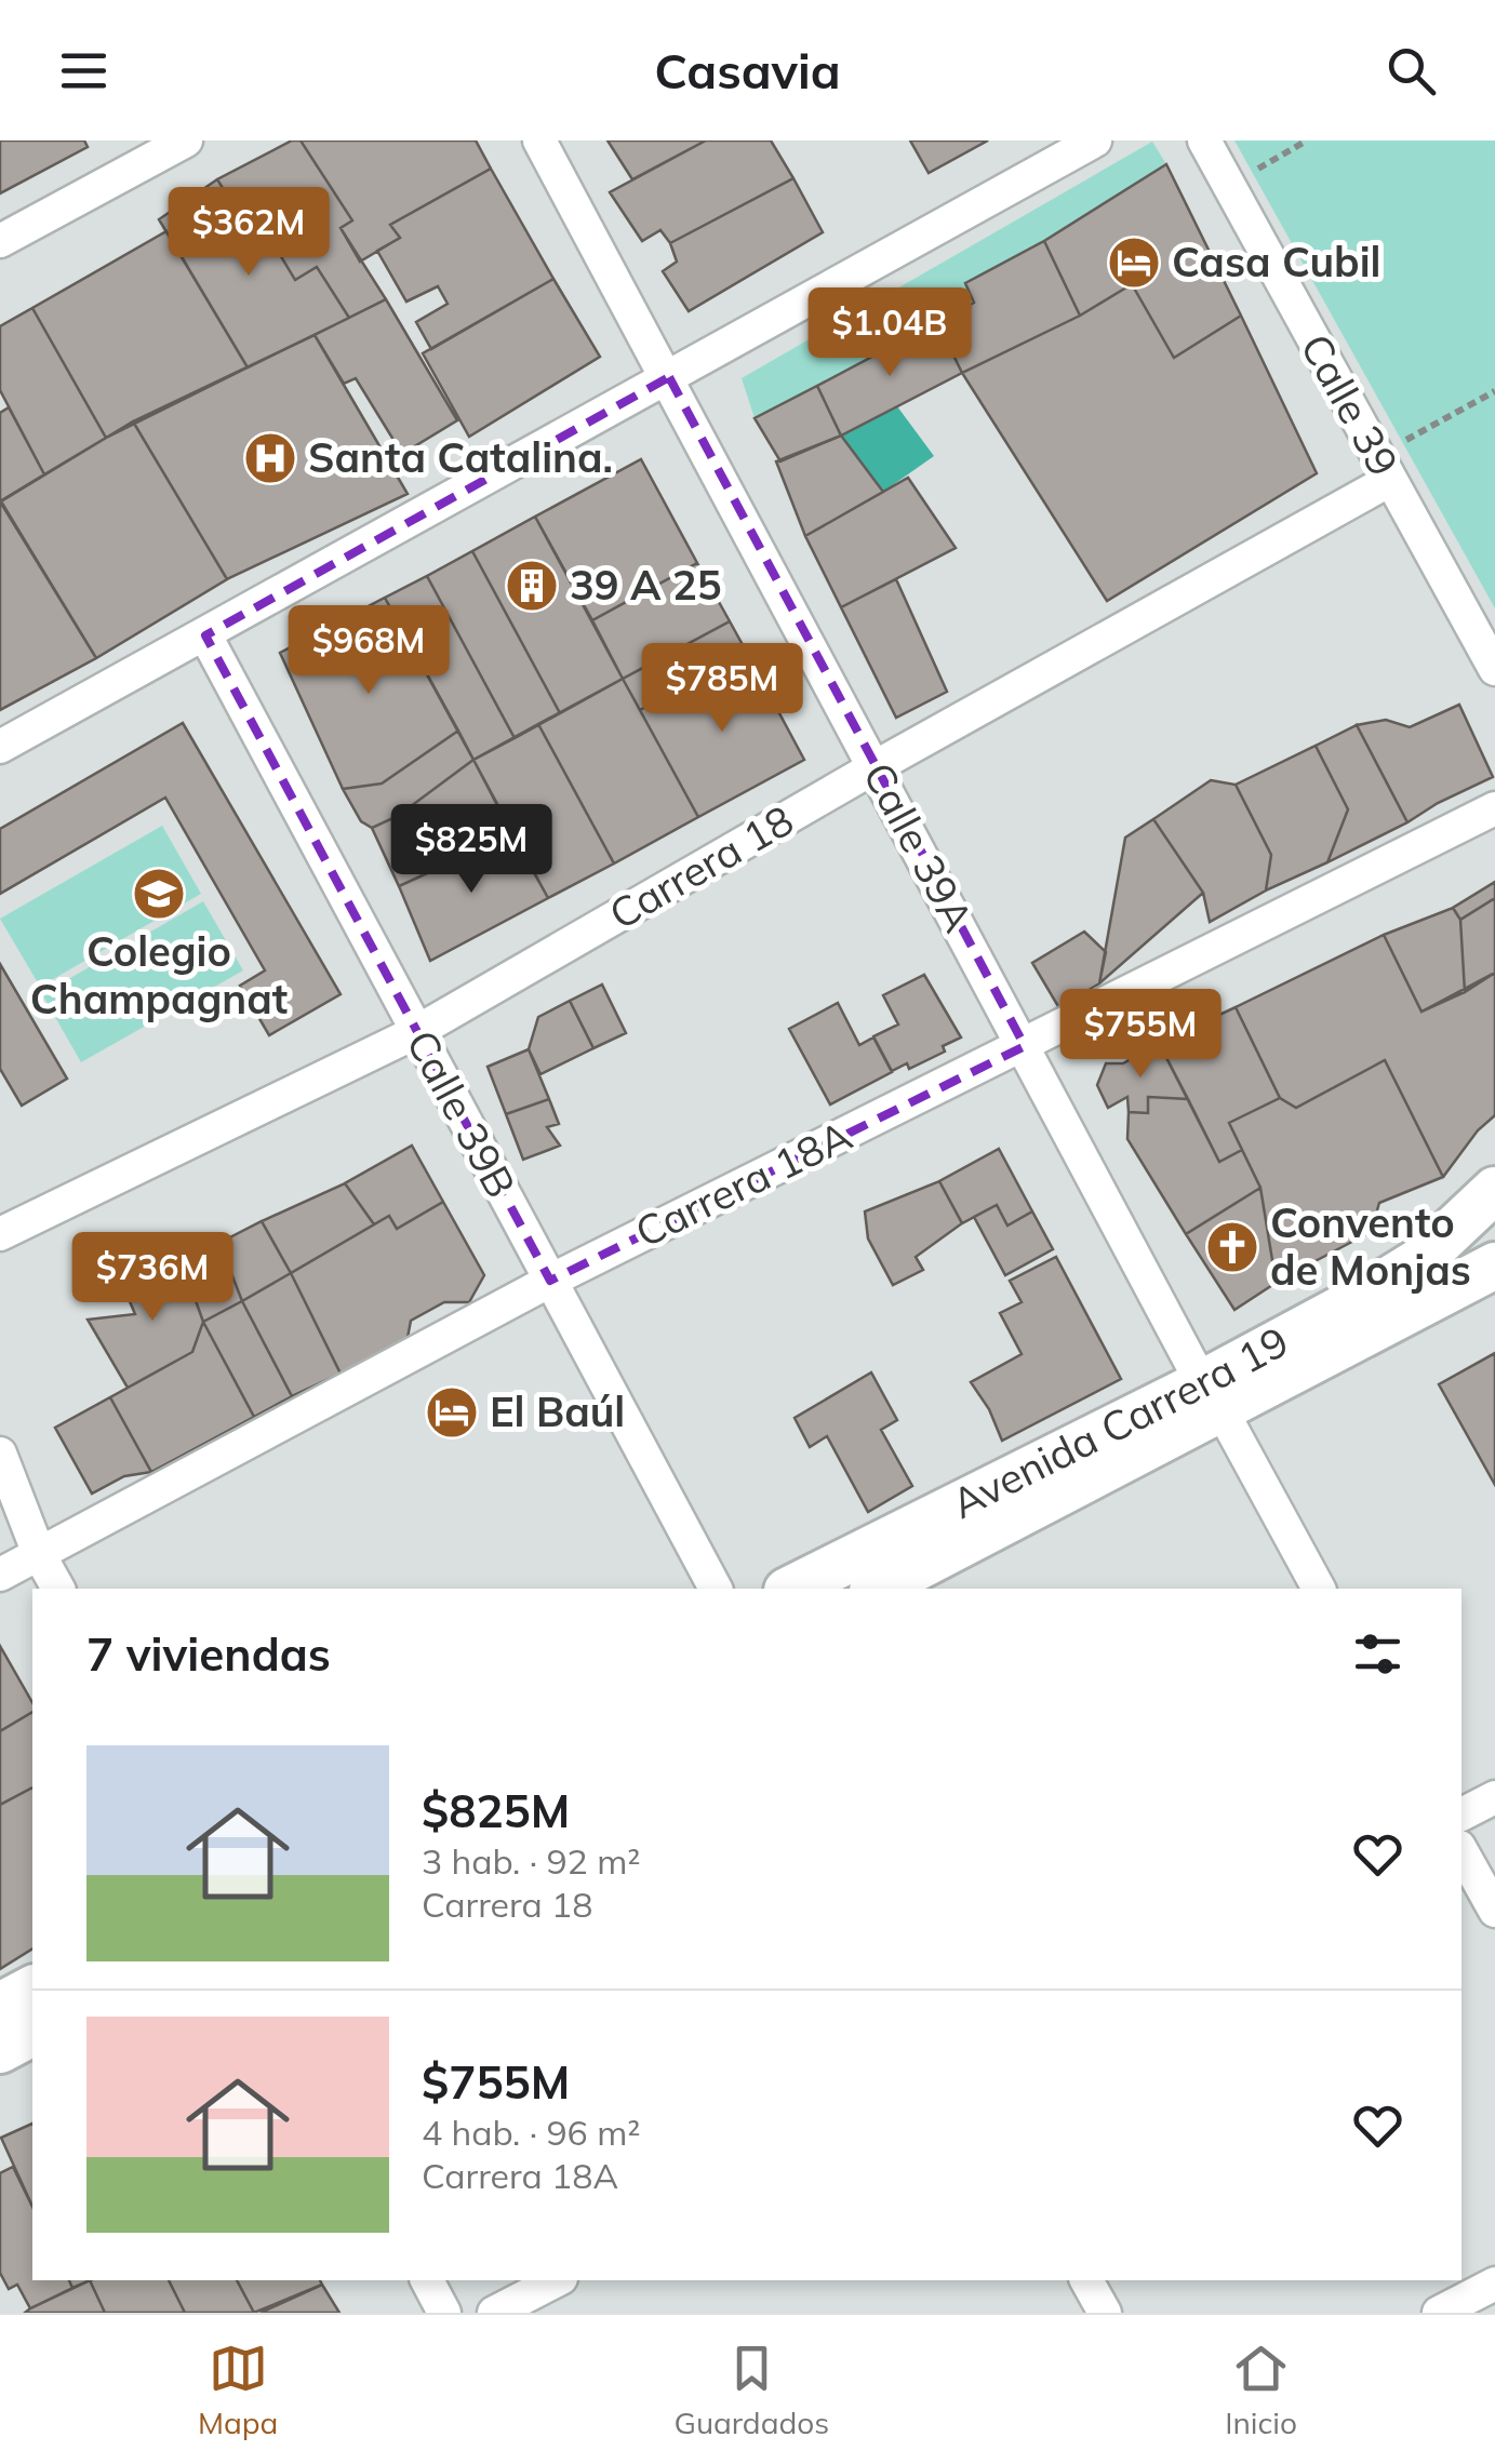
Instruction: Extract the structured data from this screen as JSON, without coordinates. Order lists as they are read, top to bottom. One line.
{"streets":{"main road":["Avenida Carrera 19"],"street":["Calle 39","Calle 39A","Carrera 18","Calle 39B","Carrera 18A"]},"crossings":[["Calle 39","Carrera 18"],["Calle 39A","Carrera 18"],["Calle 39A","Carrera 18A"],["Calle 39A","Avenida Carrera 19"],["Carrera 18","Calle 39B"],["Calle 39B","Carrera 18A"]],"places":{"hotel":["Casa Cubil","El Baúl"],"hospital":["Santa Catalina."],"building":["39 A 25"],"school or university":["Colegio Champagnat"],"church":["Convento de Monjas"]},"page":{"header":"Casavia","price":["$362M","$1.04B","$968M","$785M","$825M","$755M","$736M"],"heading":"7 viviendas","list":[{"name":"$825M","note":"3 hab. · 92 m² · Carrera 18"},{"name":"$755M","note":"4 hab. · 96 m² · Carrera 18A"}],"tabs":["Mapa","Guardados","Inicio"]}}
